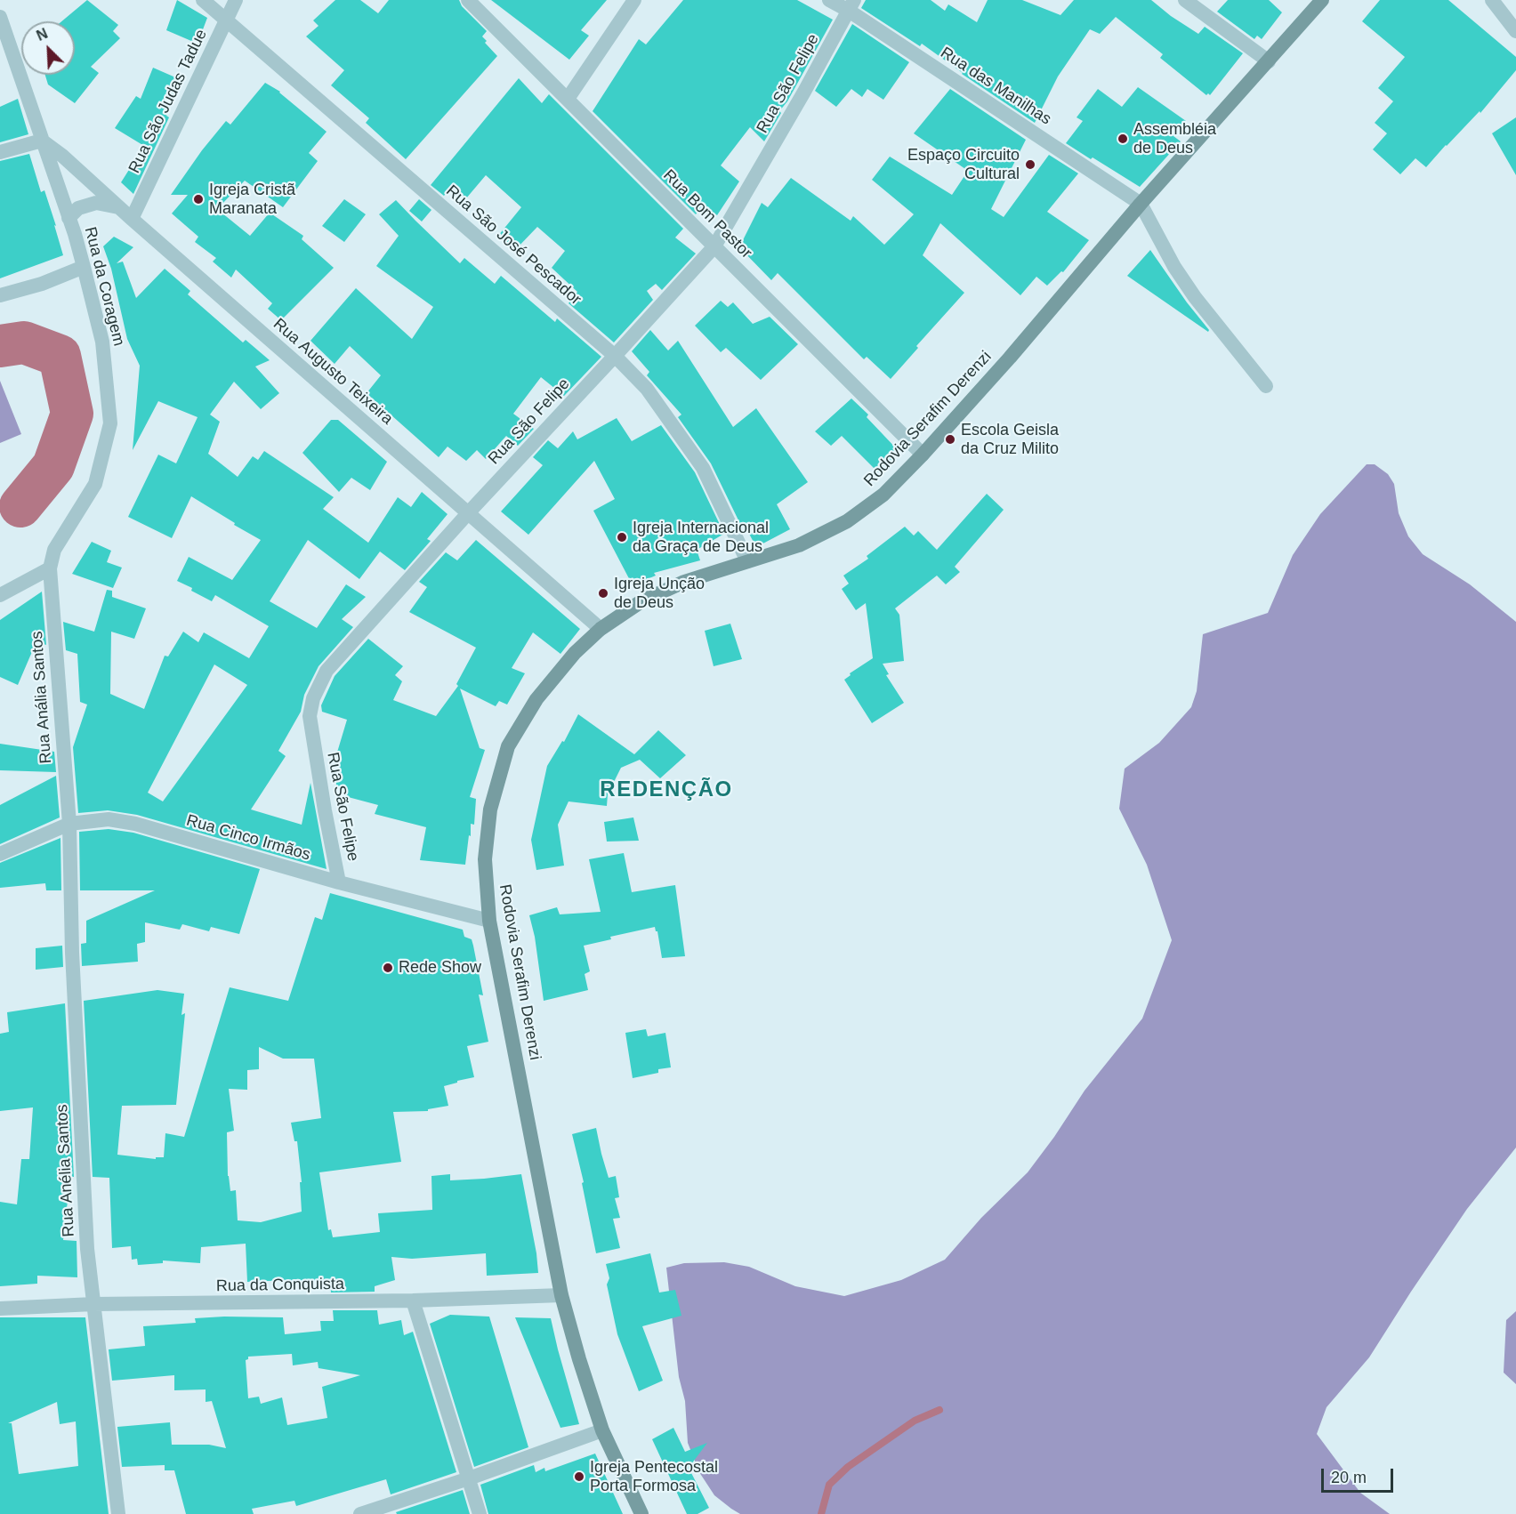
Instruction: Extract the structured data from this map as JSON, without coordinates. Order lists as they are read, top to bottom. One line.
{"streets":{"main road":["Rodovia Serafim Derenzi"],"street":["Rua São Felipe","Rua das Manilhas","Rua São Judas Tadue","Rua Bom Pastor","Rua São José Pescador","Rua da Coragem","Rua Augusto Teixeira","Rua Anália Santos","Rua Cinco Irmãos","Rua Anélia Santos","Rua da Conquista"]},"crossings":[["Rua São Felipe","Rua das Manilhas"],["Rua São Felipe","Rua Bom Pastor"],["Rua São Felipe","Rua São José Pescador"],["Rua São Felipe","Rua Augusto Teixeira"],["Rua São Felipe","Rua Cinco Irmãos"],["Rua das Manilhas","Rodovia Serafim Derenzi"],["Rua São Judas Tadue","Rua São José Pescador"],["Rua São Judas Tadue","Rua Augusto Teixeira"],["Rua Bom Pastor","Rodovia Serafim Derenzi"],["Rua São José Pescador","Rodovia Serafim Derenzi"],["Rua da Coragem","Rua Augusto Teixeira"],["Rua da Coragem","Rua Anália Santos"],["Rua Augusto Teixeira","Rodovia Serafim Derenzi"],["Rodovia Serafim Derenzi","Rua Cinco Irmãos"],["Rodovia Serafim Derenzi","Rua da Conquista"],["Rua Anália Santos","Rua Cinco Irmãos"],["Rua Anália Santos","Rua Anélia Santos"],["Rua Cinco Irmãos","Rua Anélia Santos"],["Rua Anélia Santos","Rua da Conquista"]],"districts":["REDENÇÃO"],"places":["Assembléia de Deus","Espaço Circuito Cultural","Igreja Cristã Maranata","Escola Geisla da Cruz Milito","Igreja Internacional da Graça de Deus","Igreja Unção de Deus","Rede Show","Igreja Pentecostal Porta Formosa"],"scale_bar":"20 m","north":"top left"}
